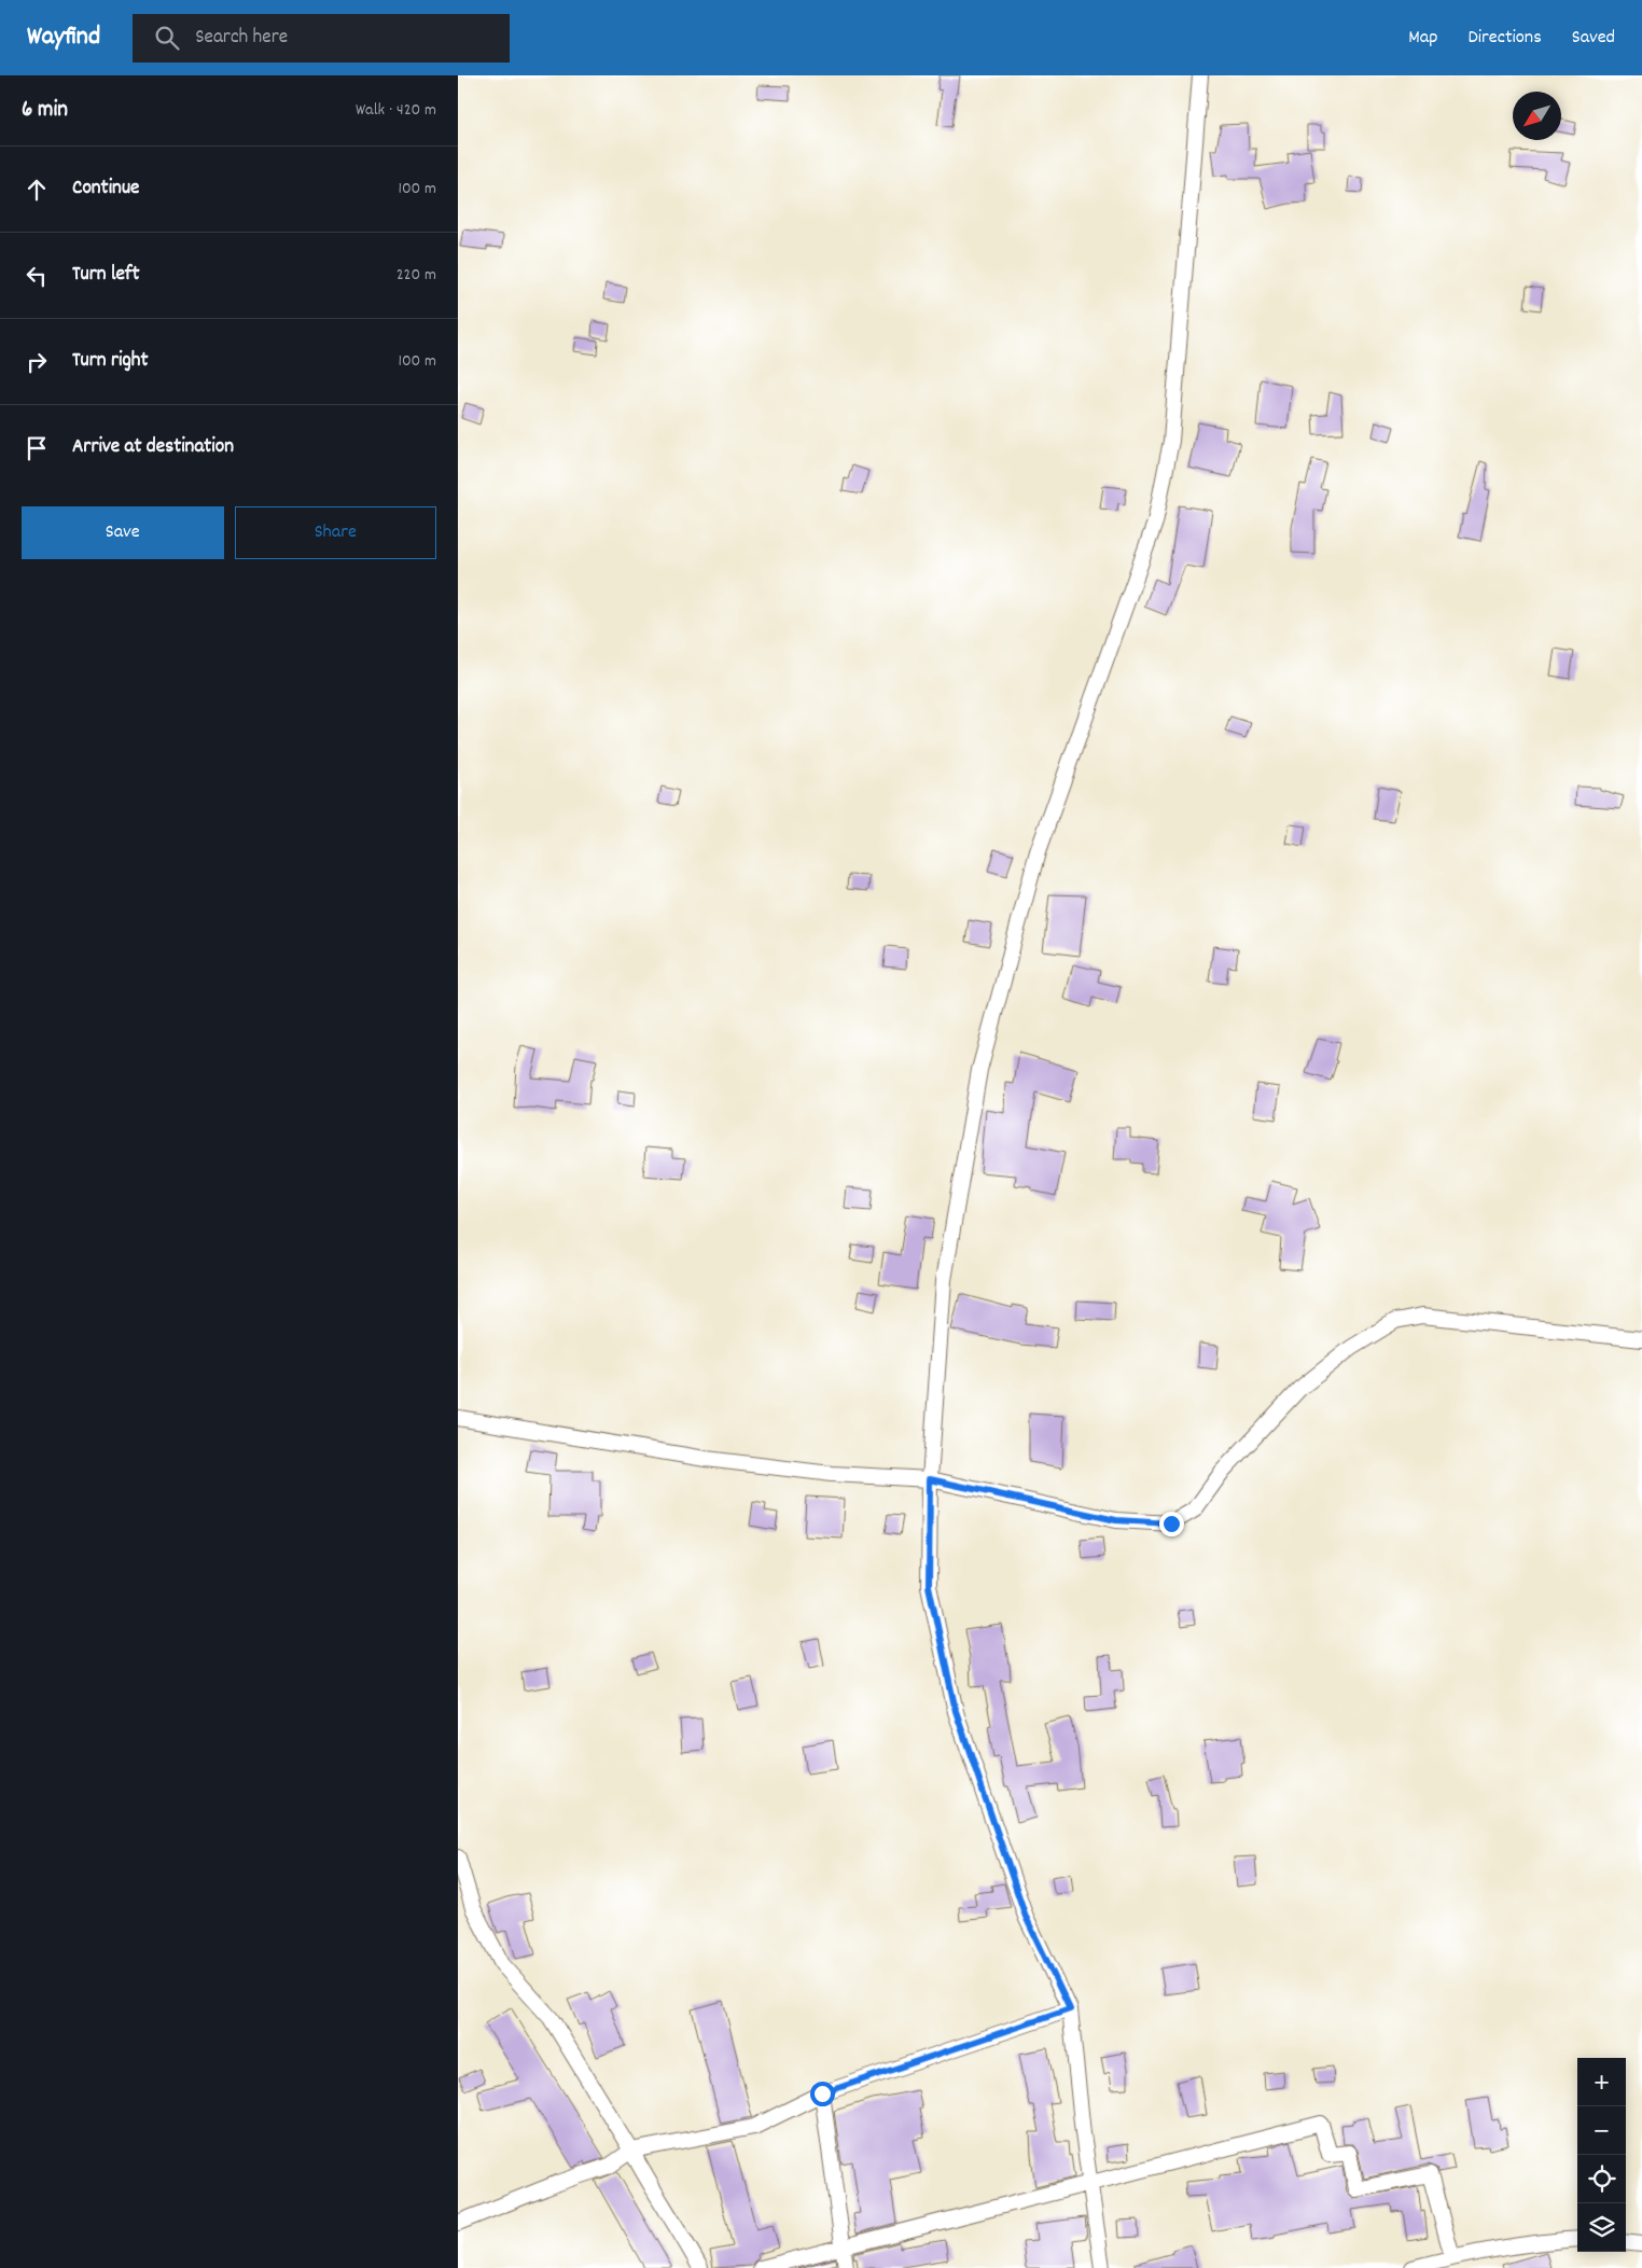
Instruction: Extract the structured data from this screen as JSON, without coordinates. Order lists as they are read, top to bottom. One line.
{"north":"bottom left","page":{"header":"Wayfind","search":"Search here","nav":["Map","Directions","Saved"],"heading":["6 min","Walk · 420 m"],"list":[["Continue","100 m"],["Turn left","220 m"],["Turn right","100 m"],"Arrive at destination"],"buttons":["Save","Share"],"map_buttons":["+","−"]}}
